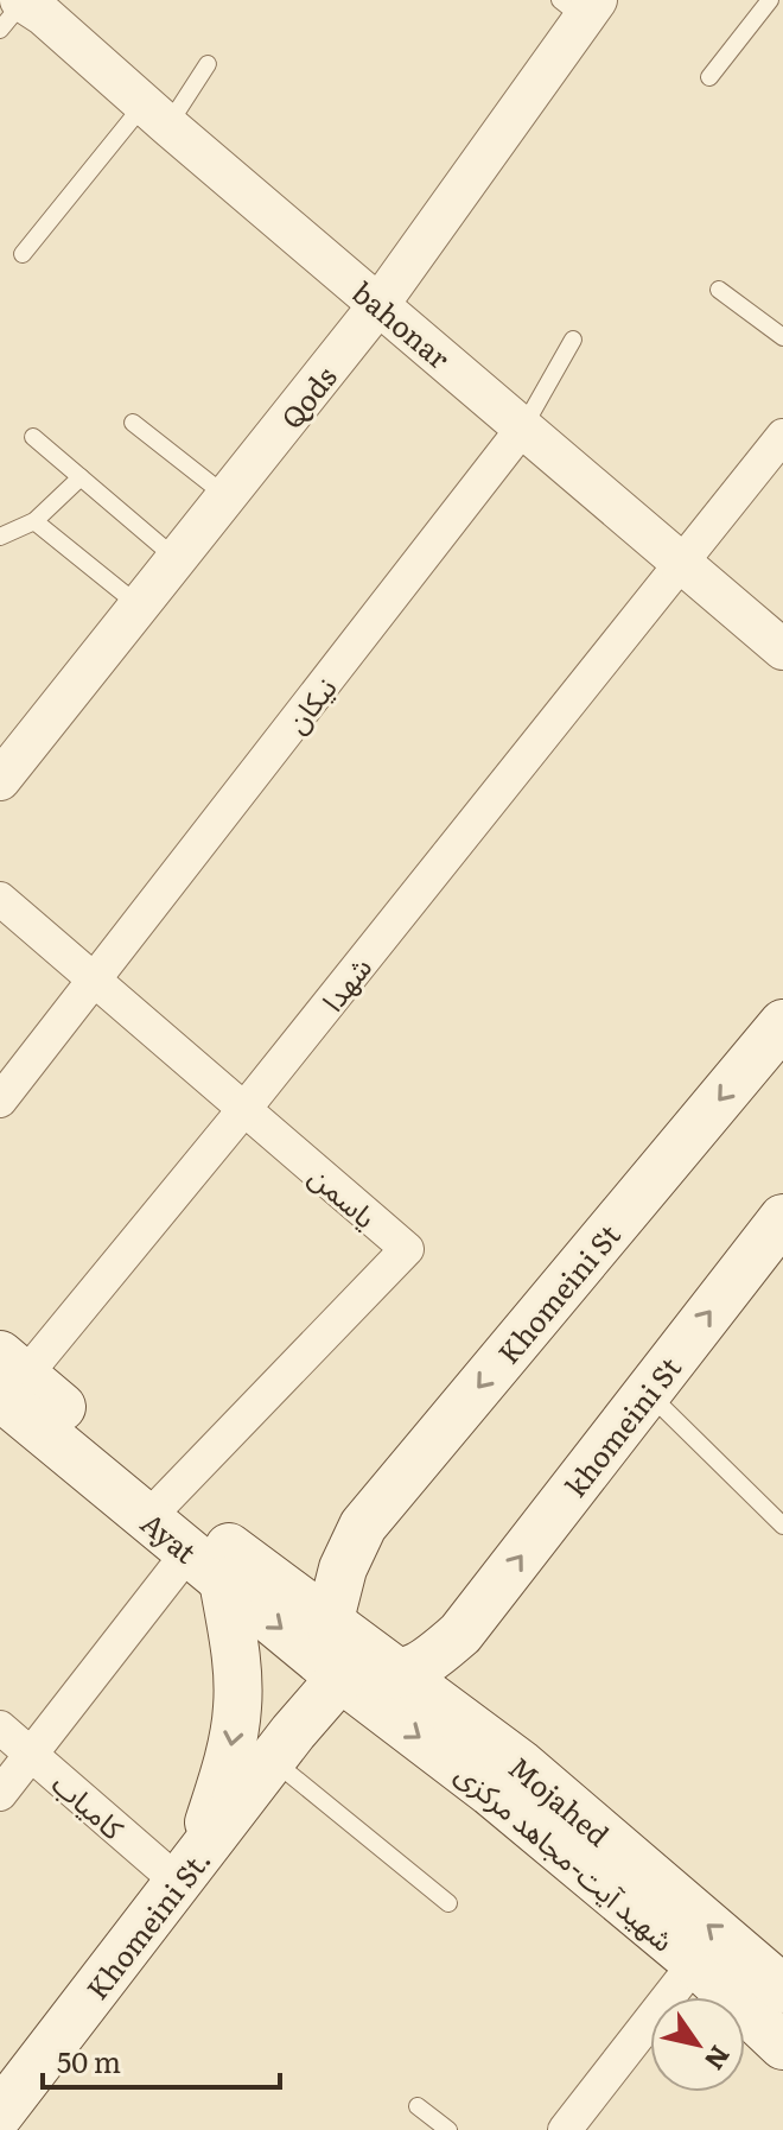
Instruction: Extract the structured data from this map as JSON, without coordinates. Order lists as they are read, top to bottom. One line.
{"streets":{"main road":["Khomeini St","khomeini St","Ayat","Mojahed","شهید آیت-مجاهد مرکزی","Khomeini St."],"street":["bahonar","Qods","نیکان","شهدا","یاسمن","کامیاب"]},"crossings":[["bahonar","Qods"],["bahonar","نیکان"],["bahonar","شهدا"],["نیکان","یاسمن"],["شهدا","یاسمن"],["شهدا","Ayat"],["یاسمن","Ayat"],["Khomeini St","Ayat"],["Khomeini St","Mojahed"],["Ayat","Mojahed"],["Ayat","شهید آیت-مجاهد مرکزی"],["Ayat","Khomeini St."],["کامیاب","Khomeini St."],["شهید آیت-مجاهد مرکزی","Khomeini St."]],"one_way":["Khomeini St","khomeini St","Mojahed","شهید آیت-مجاهد مرکزی"],"scale_bar":"50 m","north":"bottom right"}
